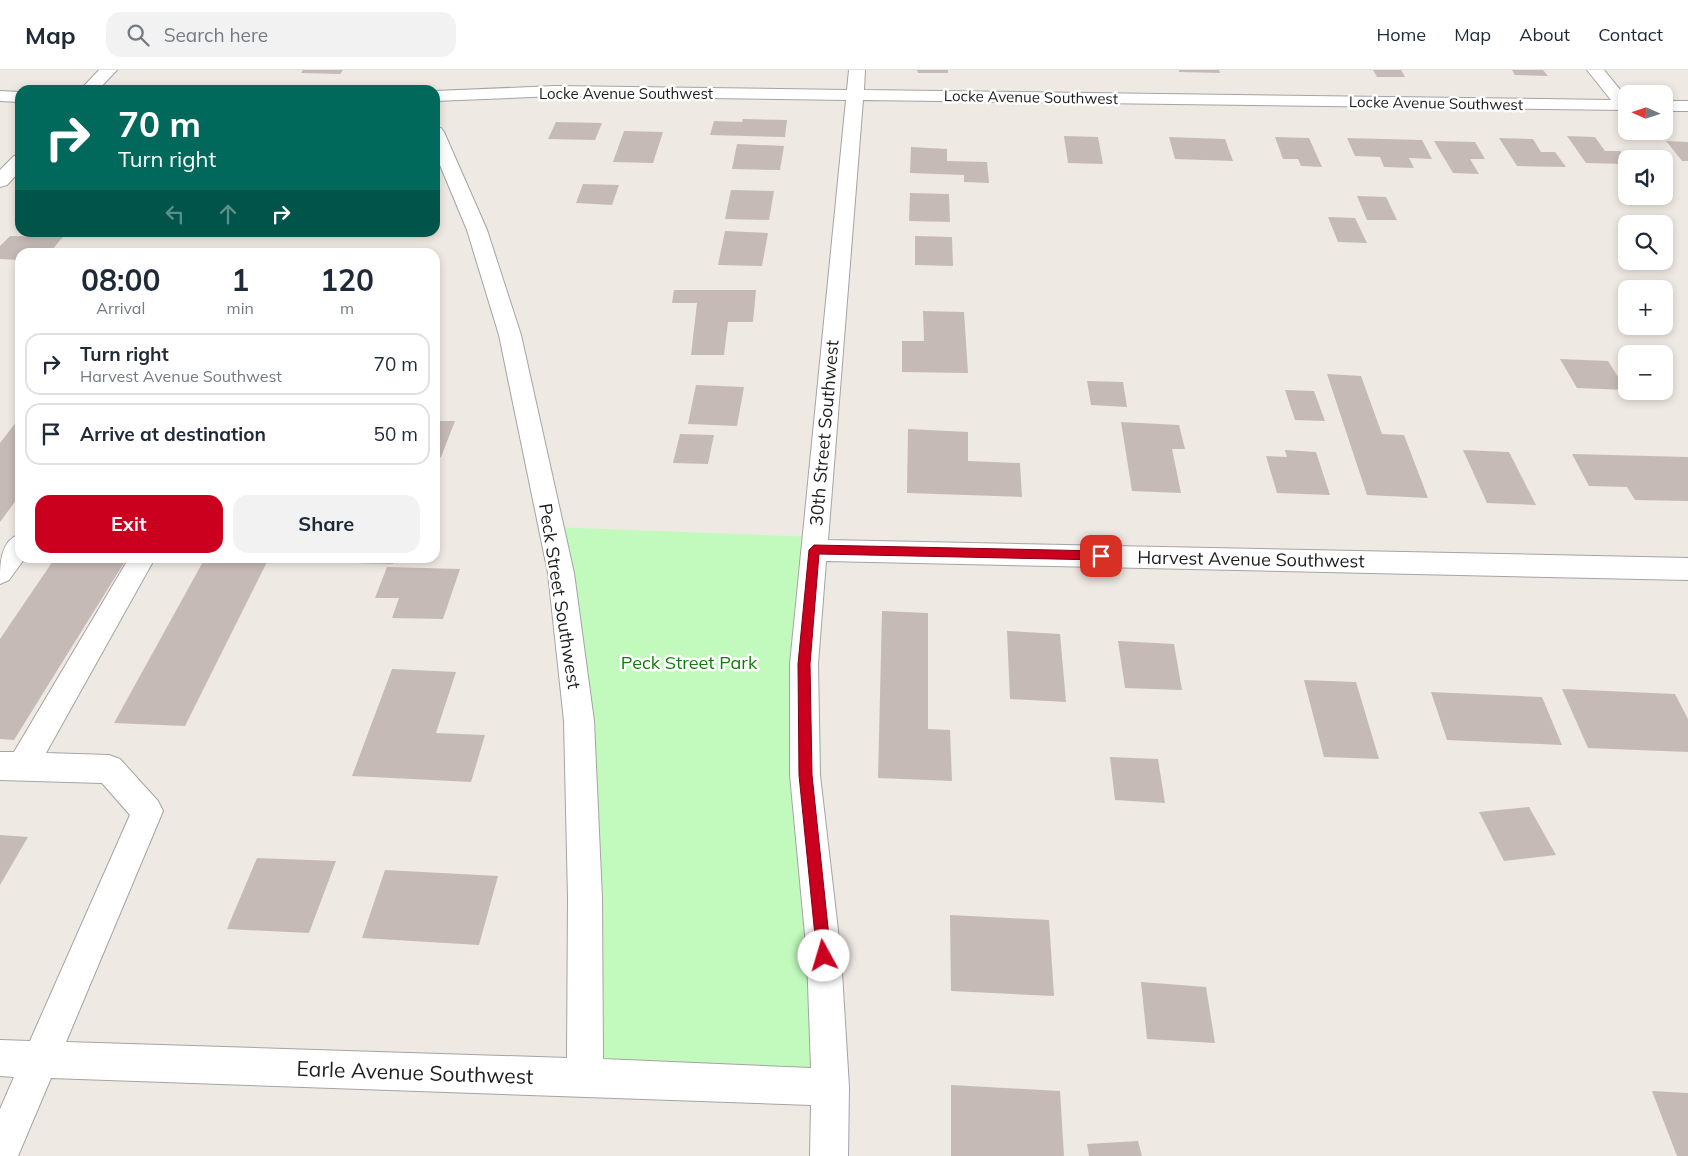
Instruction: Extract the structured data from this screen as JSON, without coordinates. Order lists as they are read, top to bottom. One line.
{"streets":{"street":["Locke Avenue Southwest","30th Street Southwest","Harvest Avenue Southwest","Peck Street Southwest","Earle Avenue Southwest"]},"crossings":[["Locke Avenue Southwest","30th Street Southwest"],["30th Street Southwest","Harvest Avenue Southwest"],["30th Street Southwest","Earle Avenue Southwest"],["Peck Street Southwest","Earle Avenue Southwest"]],"parks":["Peck Street Park"],"north":"left","page":{"header":"Map","search":"Search here","nav":["Home","Map","About","Contact"],"map_buttons":["+","−"],"turn":["70 m","Turn right"],"eta":["08:00","Arrival","1","min","120","m"],"list":[{"name":"Turn right","note":"Harvest Avenue Southwest","value":"70 m"},{"name":"Arrive at destination","value":"50 m"}],"buttons":["Exit","Share"]}}
